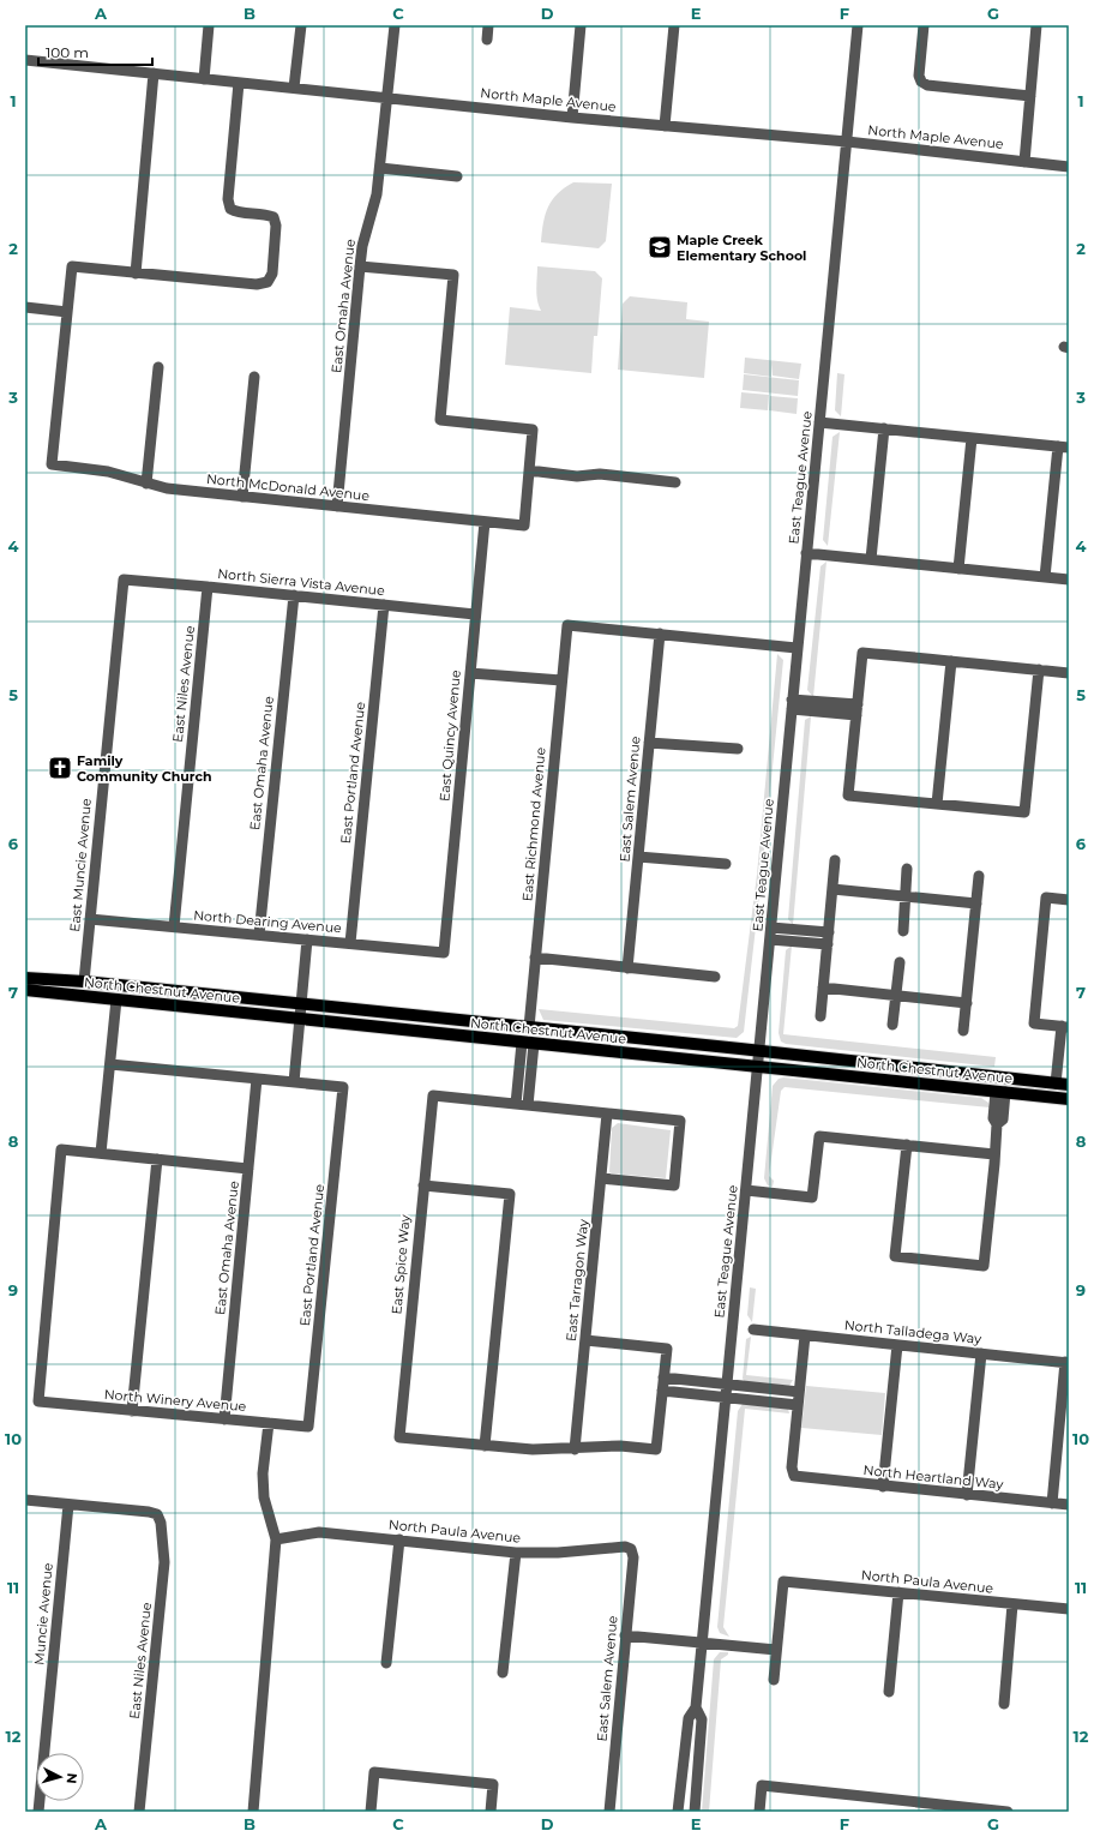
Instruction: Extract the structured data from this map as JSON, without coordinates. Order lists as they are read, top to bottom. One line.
{"streets":{"main road":["North Chestnut Avenue"],"street":["North Maple Avenue","East Omaha Avenue","East Teague Avenue","North McDonald Avenue","North Sierra Vista Avenue","East Niles Avenue","East Quincy Avenue","East Portland Avenue","East Salem Avenue","East Richmond Avenue","East Muncie Avenue","North Dearing Avenue","East Spice Way","East Tarragon Way","North Talladega Way","North Winery Avenue","North Heartland Way","North Paula Avenue","Muncie Avenue"]},"crossings":[["North Maple Avenue","East Omaha Avenue"],["North Maple Avenue","East Teague Avenue"],["East Omaha Avenue","North McDonald Avenue"],["East Omaha Avenue","North Sierra Vista Avenue"],["East Omaha Avenue","North Dearing Avenue"],["East Omaha Avenue","North Winery Avenue"],["East Teague Avenue","North Chestnut Avenue"],["North McDonald Avenue","East Quincy Avenue"],["North Sierra Vista Avenue","East Niles Avenue"],["North Sierra Vista Avenue","East Quincy Avenue"],["North Sierra Vista Avenue","East Portland Avenue"],["North Sierra Vista Avenue","East Muncie Avenue"],["East Niles Avenue","North Dearing Avenue"],["East Niles Avenue","Muncie Avenue"],["East Quincy Avenue","North Dearing Avenue"],["East Portland Avenue","North Dearing Avenue"],["East Portland Avenue","North Winery Avenue"],["East Salem Avenue","East Richmond Avenue"],["East Salem Avenue","North Paula Avenue"],["East Richmond Avenue","North Chestnut Avenue"],["East Muncie Avenue","North Dearing Avenue"],["East Muncie Avenue","North Chestnut Avenue"]],"places":{"school or university":["Maple Creek Elementary School"],"church":["Family Community Church"]},"scale_bar":"100 m","north":"right","grid":{"columns":["A","B","C","D","E","F","G"],"rows":["1","2","3","4","5","6","7","8","9","10","11","12"]}}
